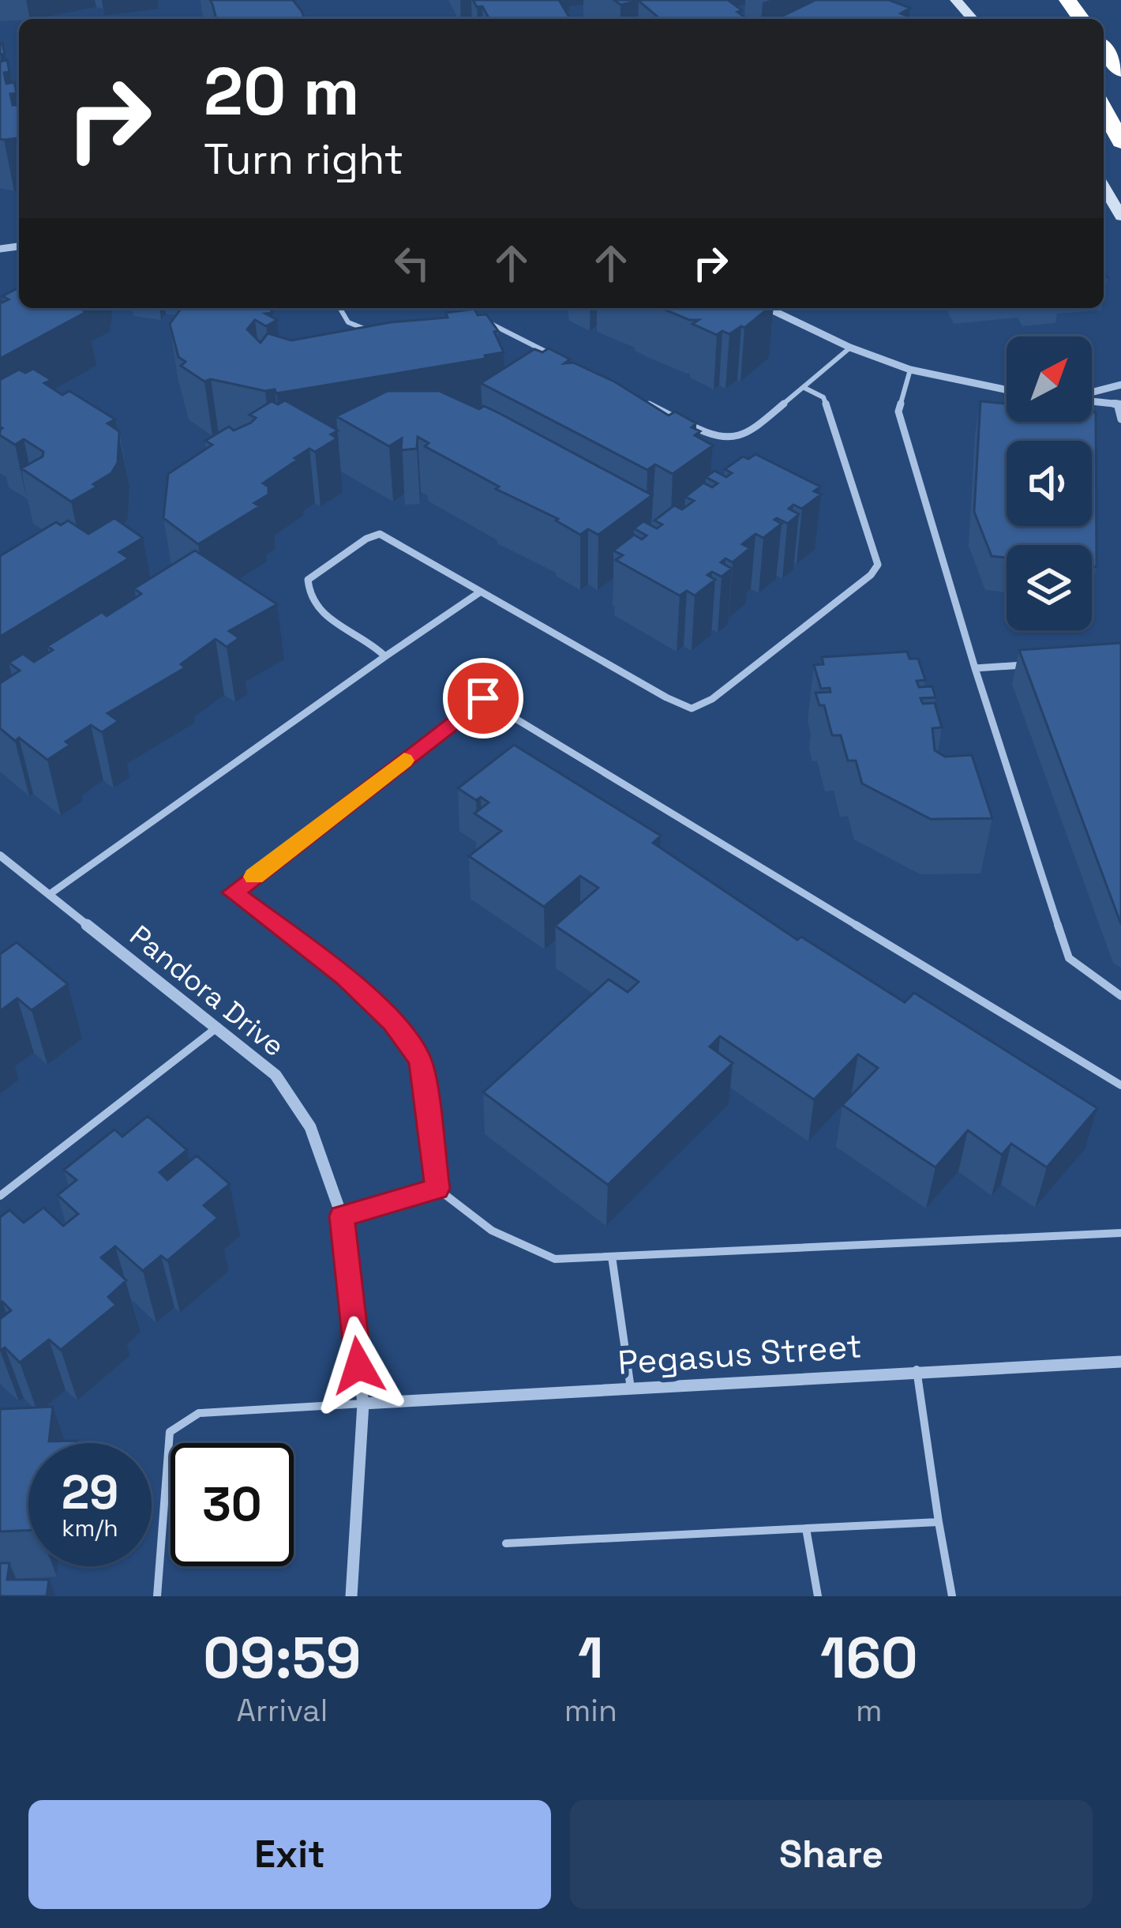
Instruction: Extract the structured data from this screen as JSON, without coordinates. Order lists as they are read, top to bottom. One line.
{"streets":{"street":["Pandora Drive","Pegasus Street"]},"crossings":[["Pandora Drive","Pegasus Street"]],"north":"top right","page":{"turn":["20 m","Turn right"],"speed":"29 km/h","limit":"30","eta":["09:59","Arrival","1","min","160","m"],"buttons":["Exit","Share"]}}
